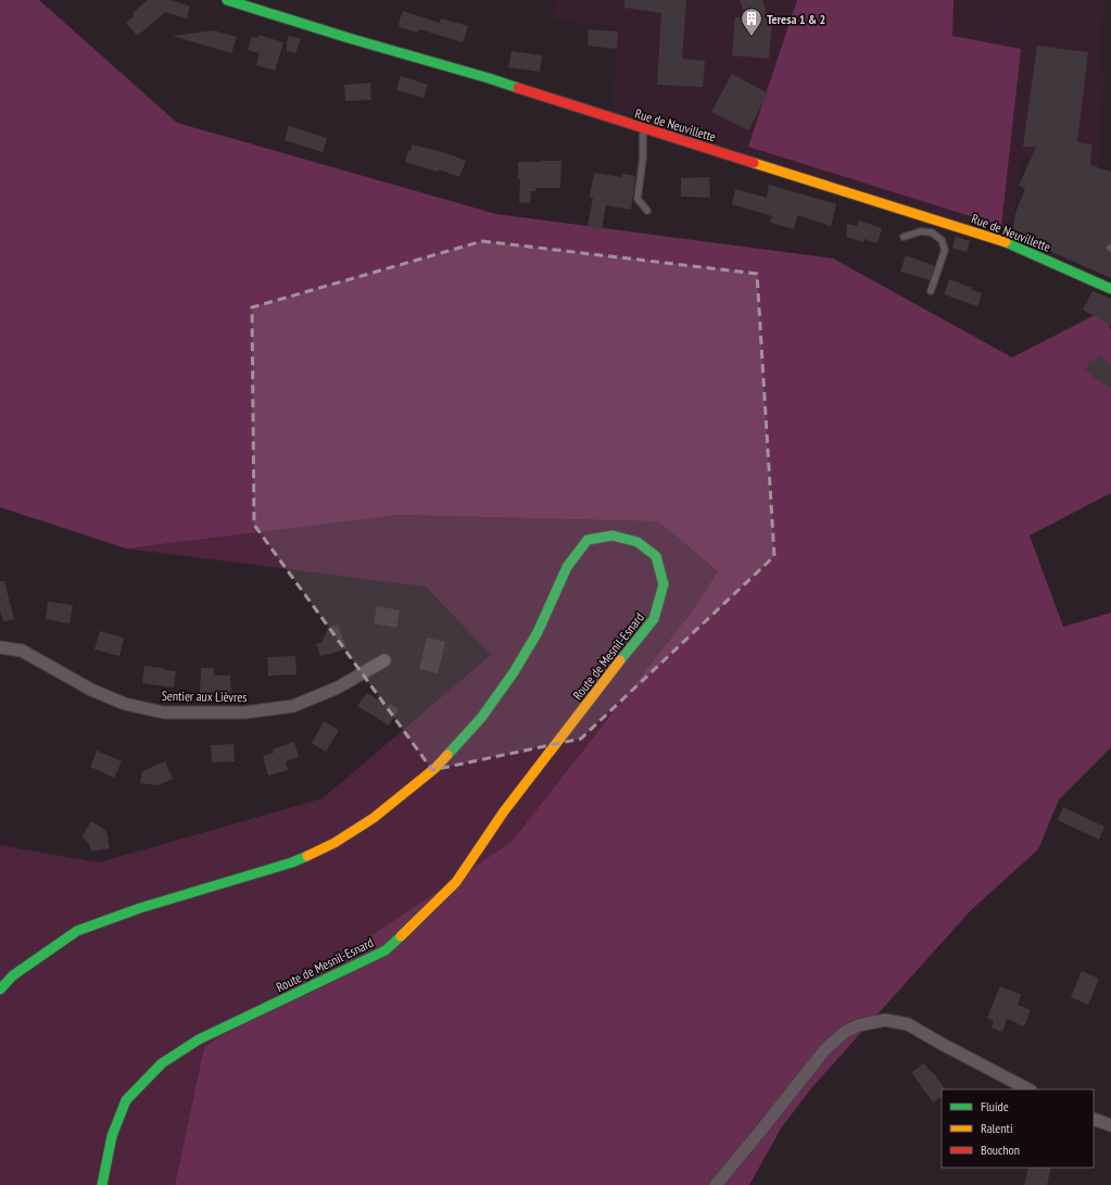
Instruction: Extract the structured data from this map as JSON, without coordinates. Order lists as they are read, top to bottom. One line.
{"streets":{"street":["Rue de Neuvillette","Route de Mesnil-Esnard","Sentier aux Lièvres"]},"places":{"building":["Teresa 1 & 2"]},"legend":["Fluide","Ralenti","Bouchon"]}
